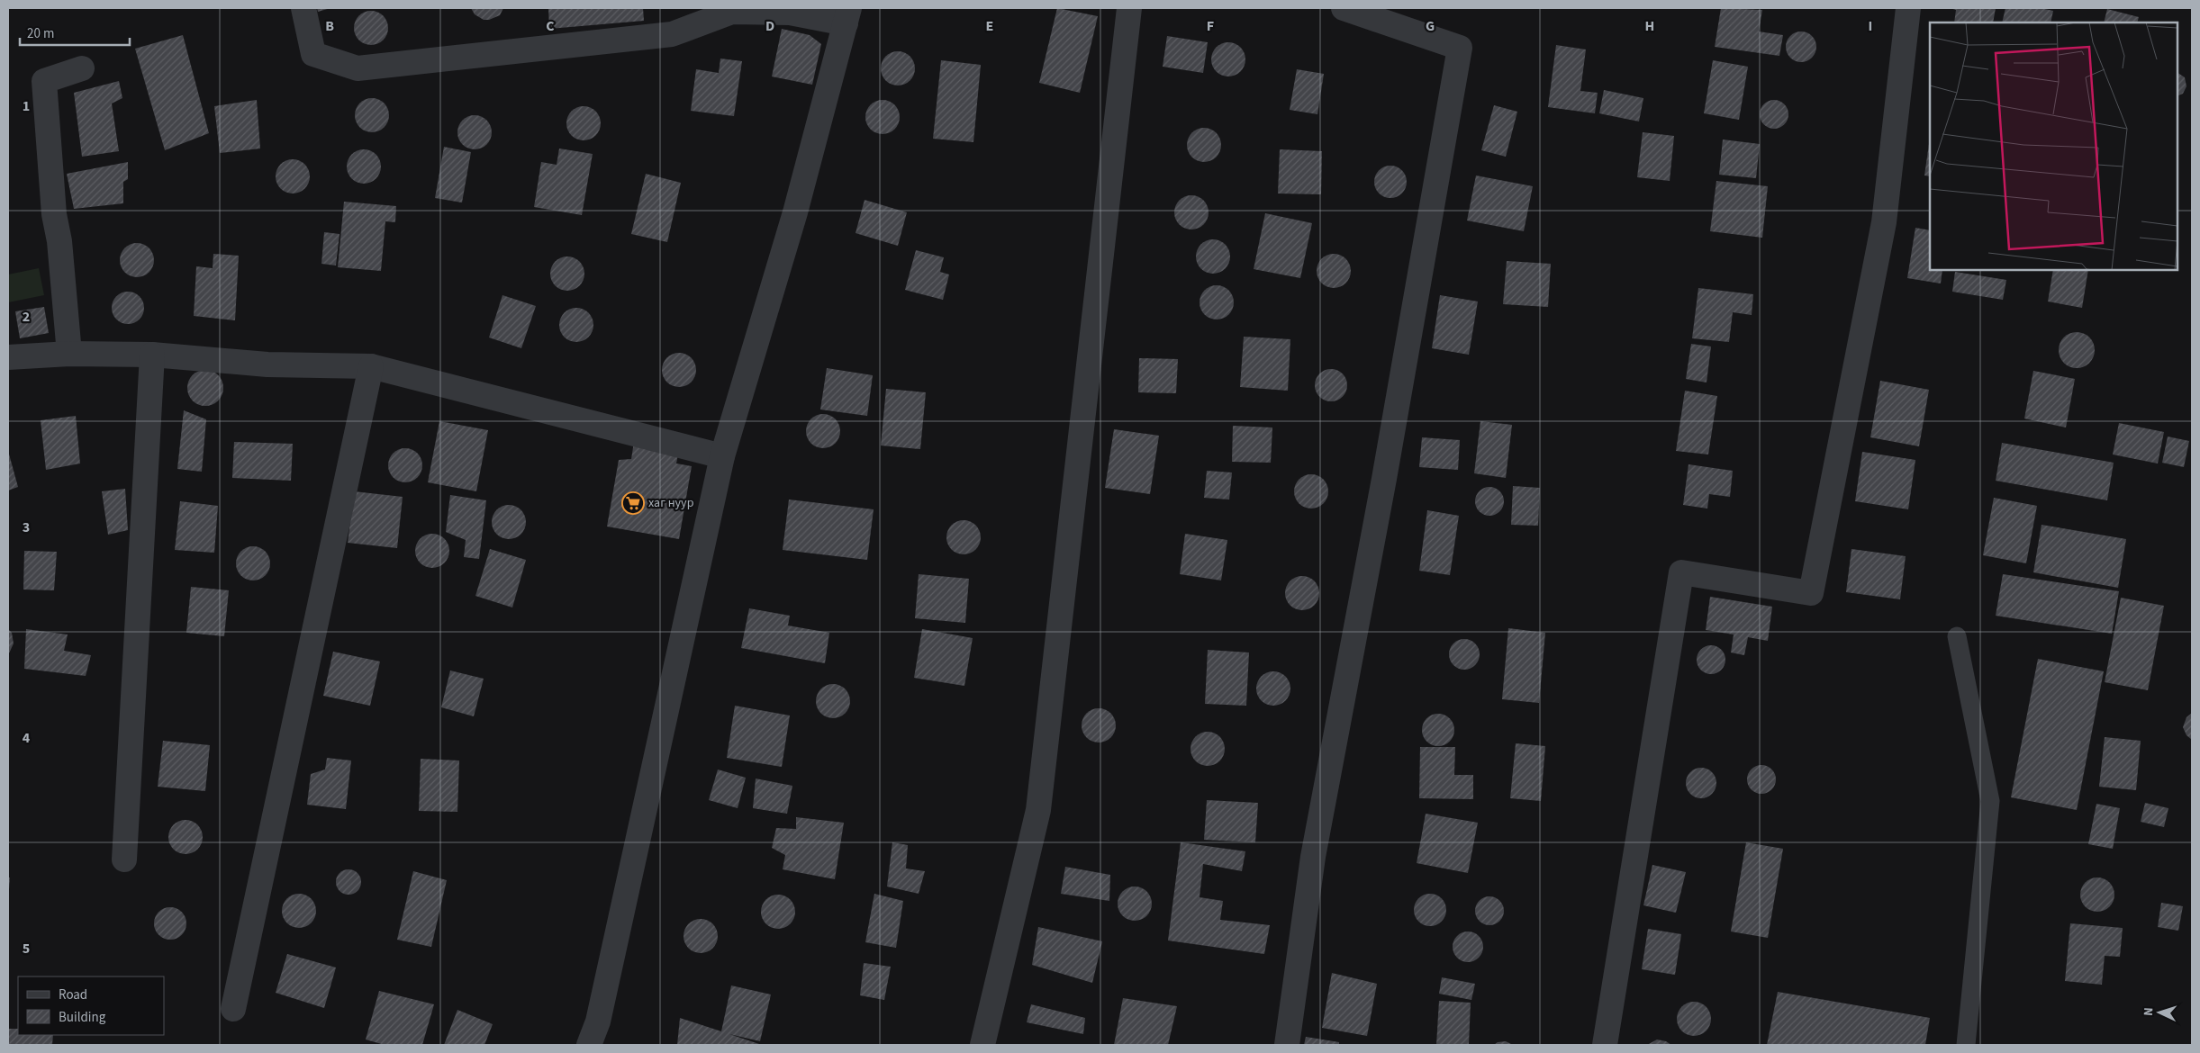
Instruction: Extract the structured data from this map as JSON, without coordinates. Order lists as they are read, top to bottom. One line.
{"places":{"supermarket":["хаг нуур"]},"legend":["Road","Building"],"scale_bar":"20 m","north":"left","grid":{"columns":["B","C","D","E","F","G","H","I"],"rows":["1","2","3","4","5"]}}
